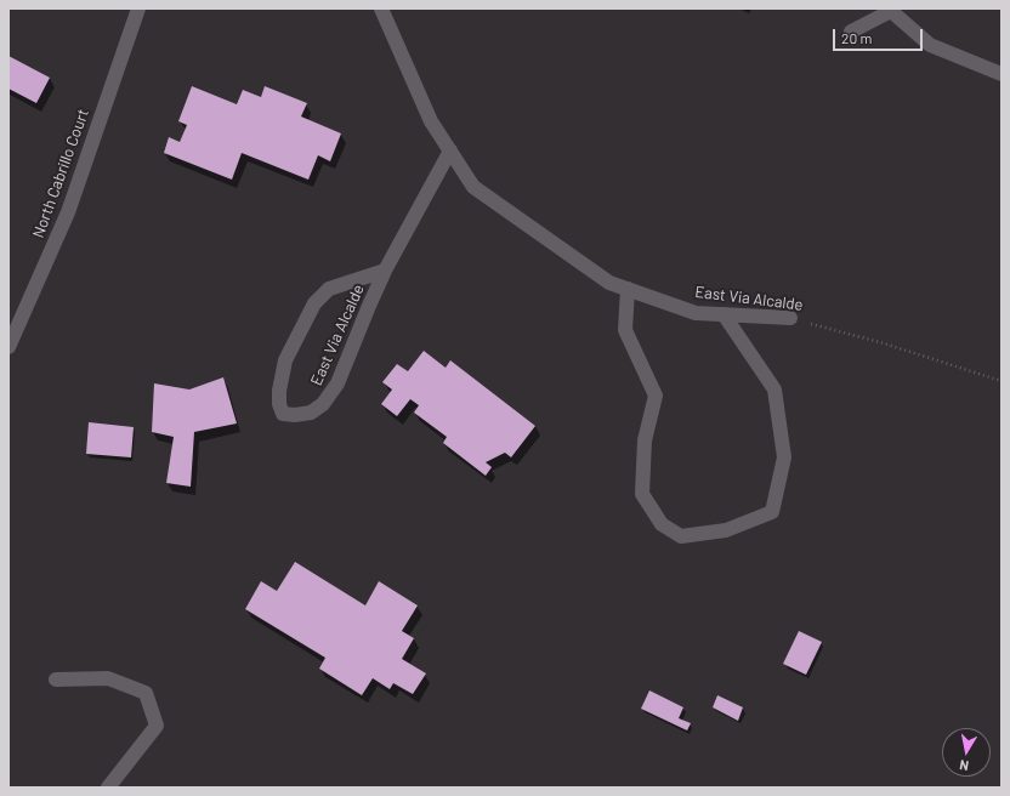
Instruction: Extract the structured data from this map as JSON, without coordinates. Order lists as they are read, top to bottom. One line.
{"streets":{"street":["North Cabrillo Court","East Via Alcalde"]},"scale_bar":"20 m","north":"bottom"}
